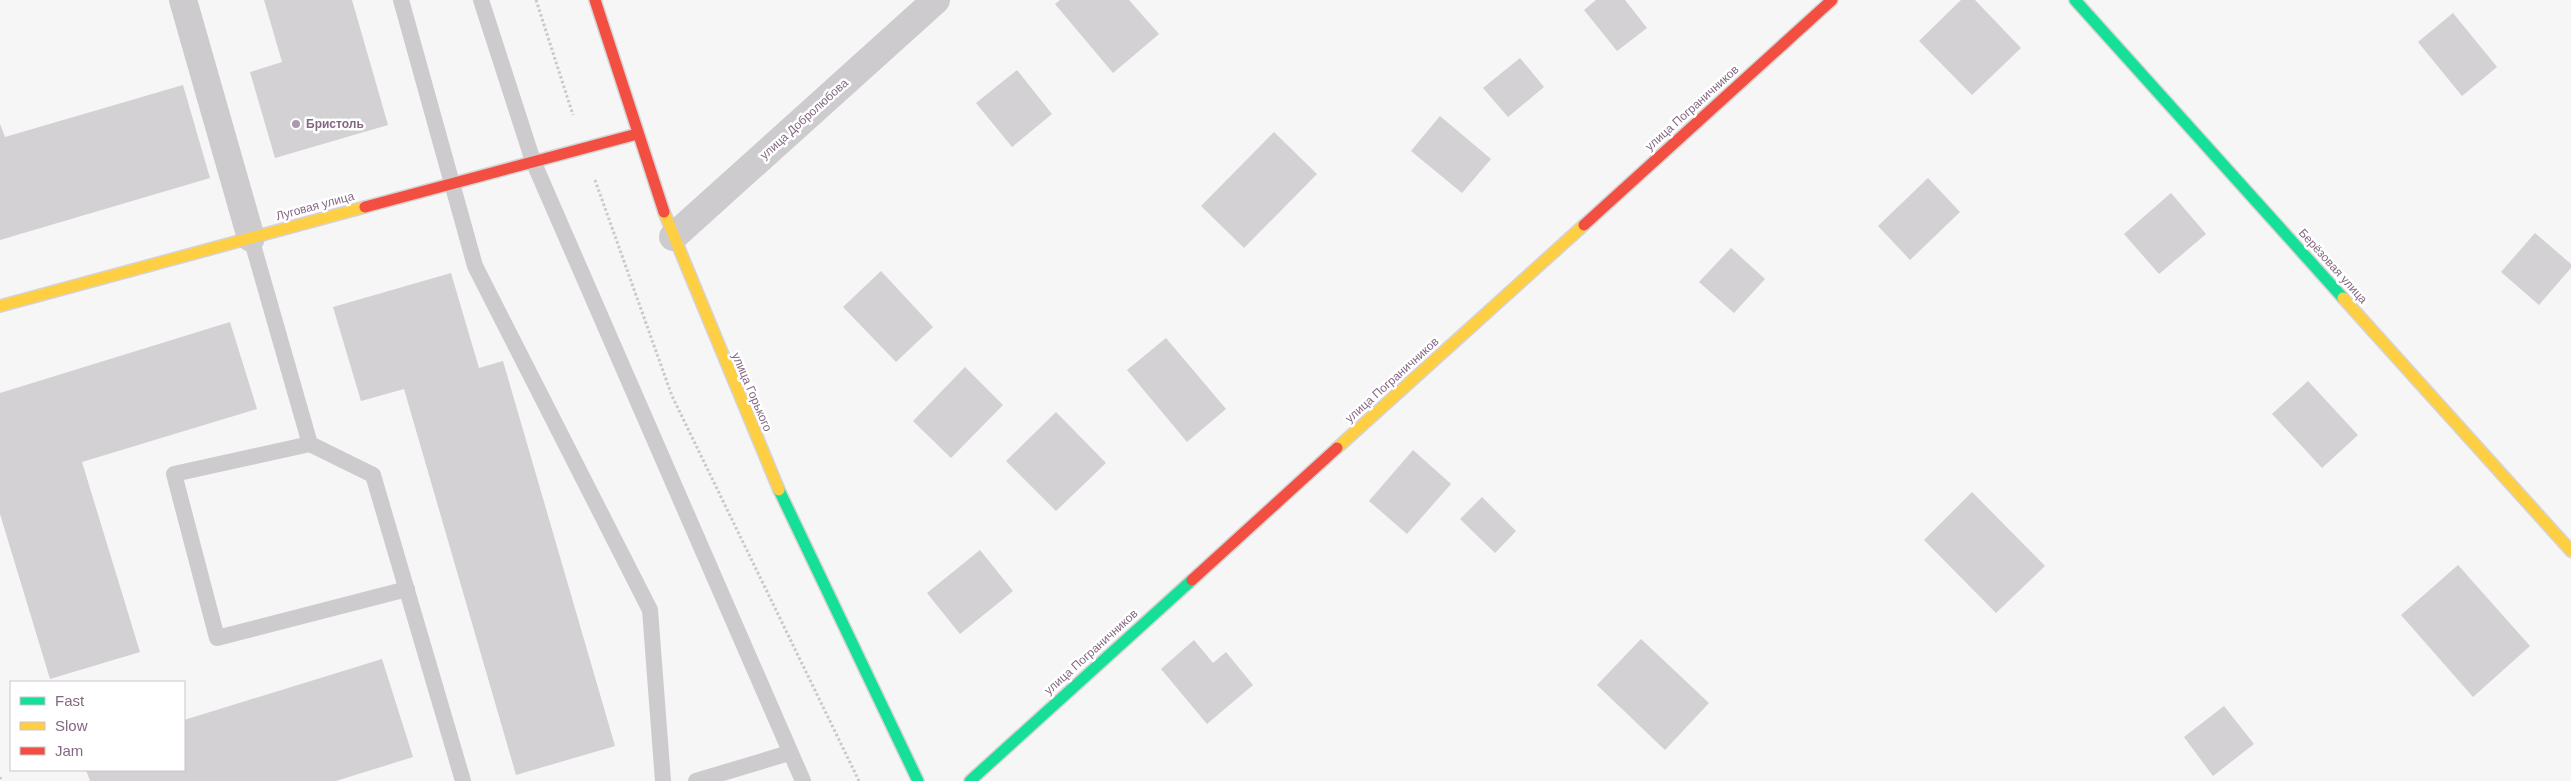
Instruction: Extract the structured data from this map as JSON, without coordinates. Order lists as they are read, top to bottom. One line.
{"streets":{"street":["улица Пограничников","улица Добролюбова","Луговая улица","Берёзовая улица","улица Горького"]},"crossings":[["улица Добролюбова","улица Горького"],["Луговая улица","улица Горького"]],"places":["Бристоль"],"legend":["Fast","Slow","Jam"]}
